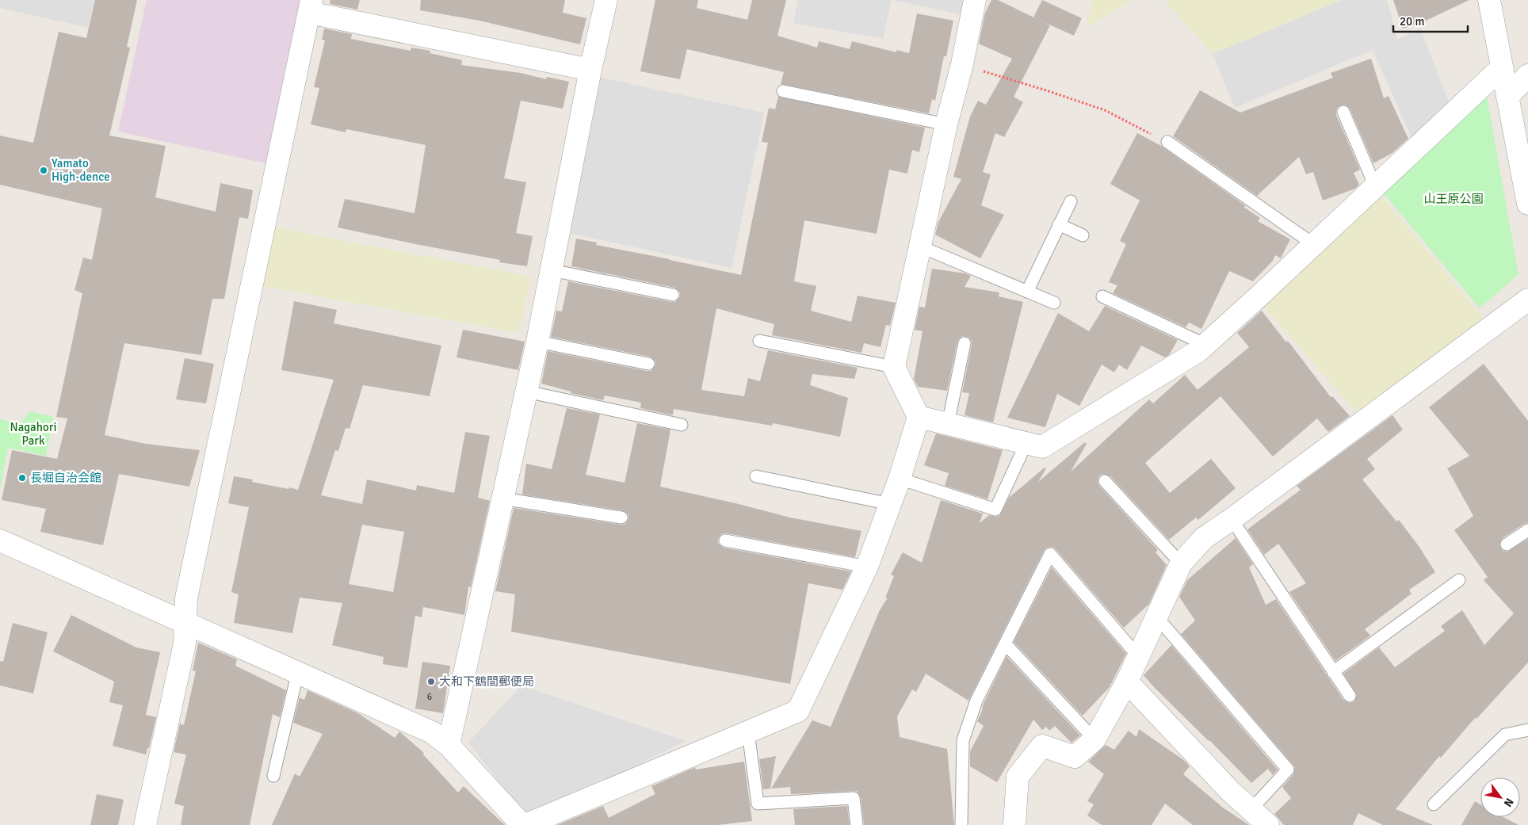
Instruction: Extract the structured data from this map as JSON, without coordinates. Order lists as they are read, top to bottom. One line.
{"parks":["山王原公園","Nagahori Park"],"places":["Yamato High-dence","長堀自治会館","大和下鶴間郵便局"],"house_numbers":["6"],"scale_bar":"20 m","north":"bottom right"}
